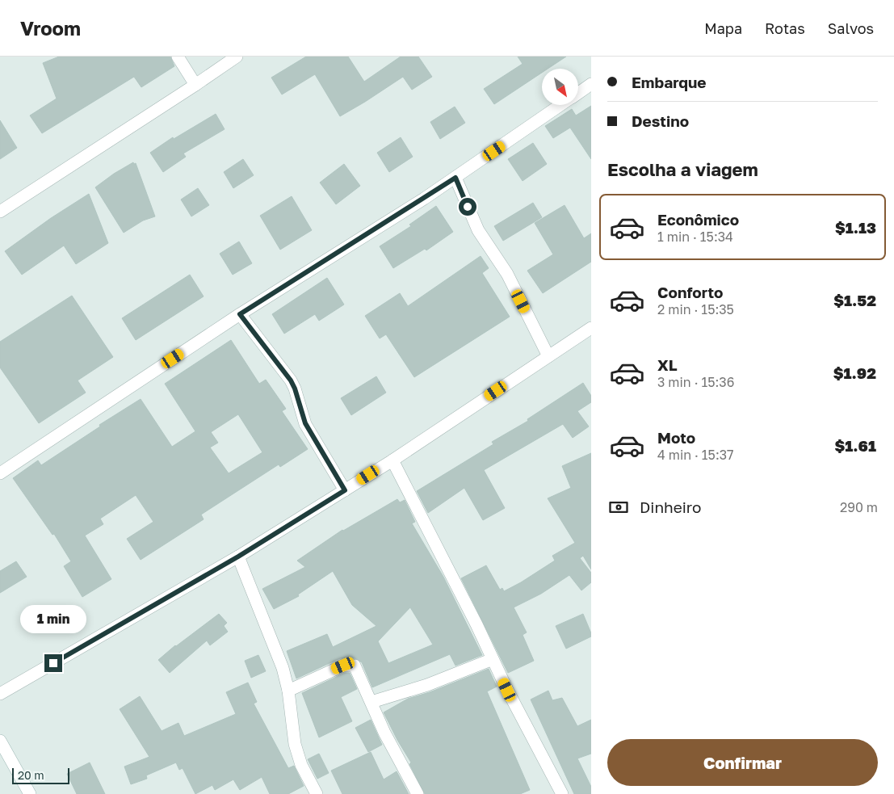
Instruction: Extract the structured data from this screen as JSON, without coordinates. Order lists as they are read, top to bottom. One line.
{"scale_bar":"20 m","north":"bottom right","page":{"header":"Vroom","nav":["Mapa","Rotas","Salvos"],"banner":["Embarque","Destino"],"heading":"Escolha a viagem","list":[{"name":"Econômico","note":"1 min · 15:34","value":"$1.13"},{"name":"Conforto","note":"2 min · 15:35","value":"$1.52"},{"name":"XL","note":"3 min · 15:36","value":"$1.92"},{"name":"Moto","note":"4 min · 15:37","value":"$1.61"}],"pay":["Dinheiro","290 m"],"bubble":"1 min","buttons":"Confirmar","scale":"20 m"}}
